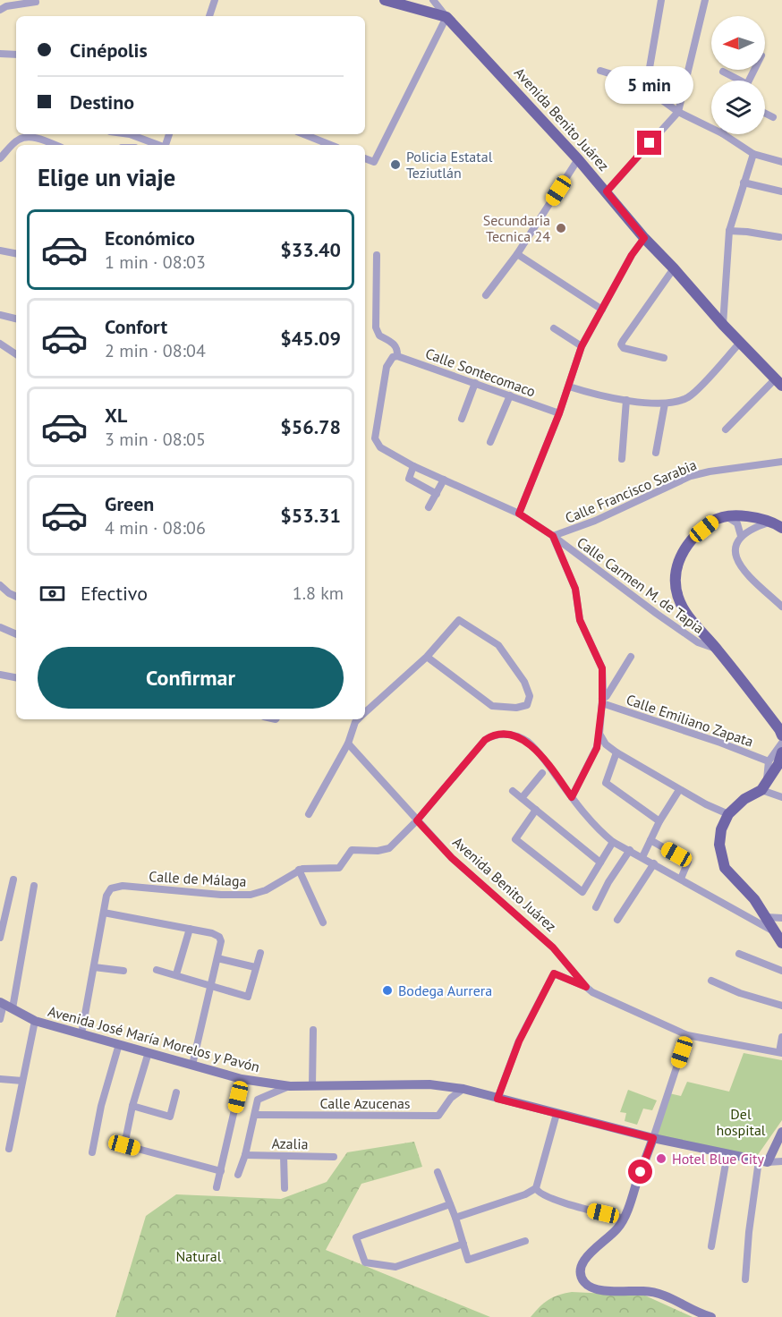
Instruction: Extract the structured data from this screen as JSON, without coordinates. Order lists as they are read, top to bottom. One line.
{"streets":{"main road":["Avenida Benito Juárez","Avenida José María Morelos y Pavón"],"street":["Calle Sontecomaco","Calle Francisco Sarabia","Calle Carmen M. de Tapia","Calle Emiliano Zapata","Calle de Málaga","Calle Azucenas","Azalia"]},"crossings":[["Avenida Benito Juárez","Calle de Málaga"],["Calle Sontecomaco","Calle Carmen M. de Tapia"],["Calle Francisco Sarabia","Calle Carmen M. de Tapia"],["Avenida José María Morelos y Pavón","Calle Azucenas"]],"parks":["Del hospital","Natural"],"places":["Policia Estatal Teziutlán","Secundaria Tecnica 24","Bodega Aurrera","Hotel Blue City"],"north":"left","page":{"banner":["Cinépolis","Destino"],"bubble":"5 min","heading":"Elige un viaje","list":[{"name":"Económico","note":"1 min · 08:03","value":"$33.40"},{"name":"Confort","note":"2 min · 08:04","value":"$45.09"},{"name":"XL","note":"3 min · 08:05","value":"$56.78"},{"name":"Green","note":"4 min · 08:06","value":"$53.31"}],"pay":["Efectivo","1.8 km"],"buttons":"Confirmar"}}
